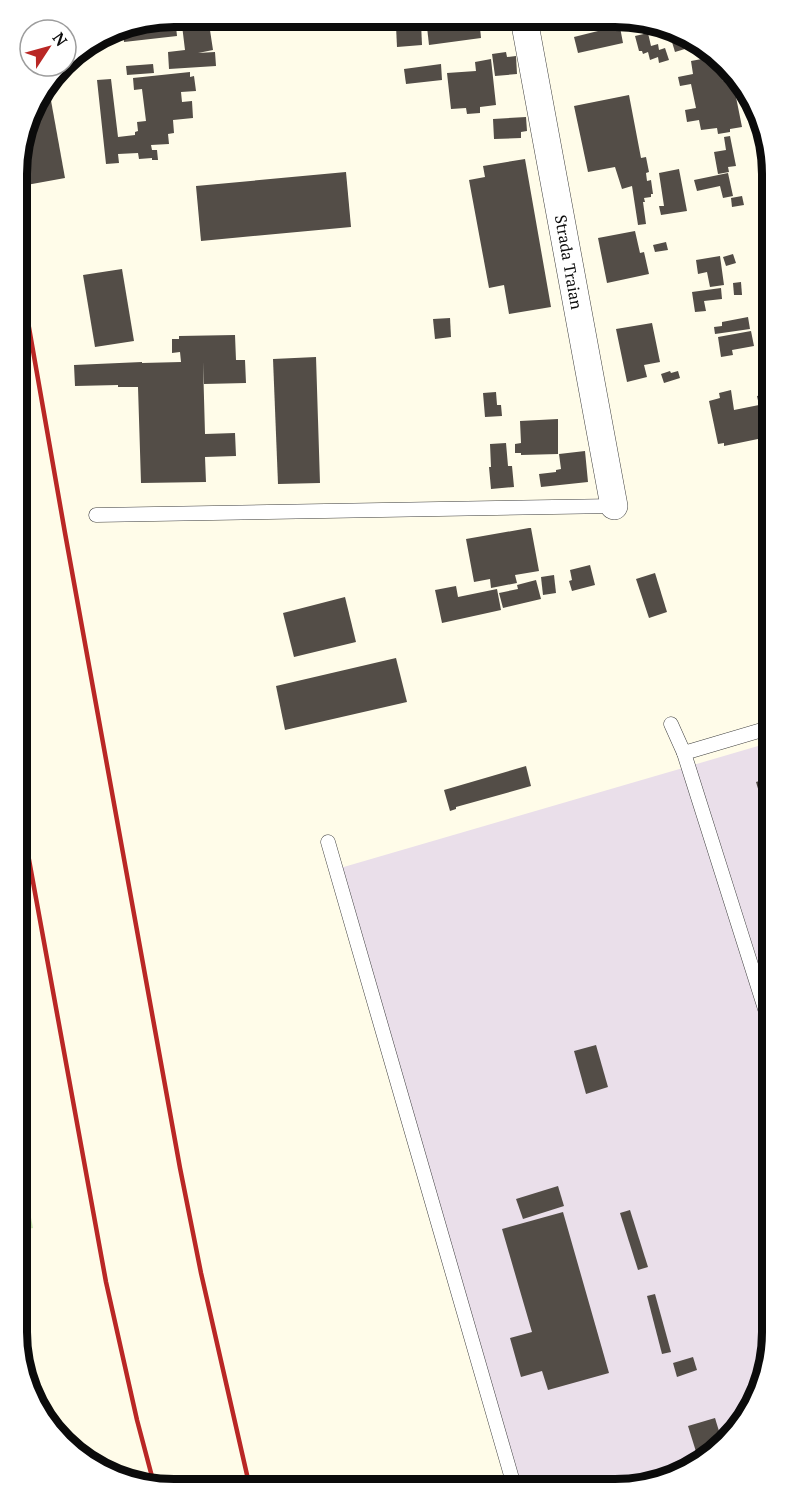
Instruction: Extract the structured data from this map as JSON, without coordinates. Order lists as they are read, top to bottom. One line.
{"streets":{"street":["Strada Traian"]},"north":"top right"}
